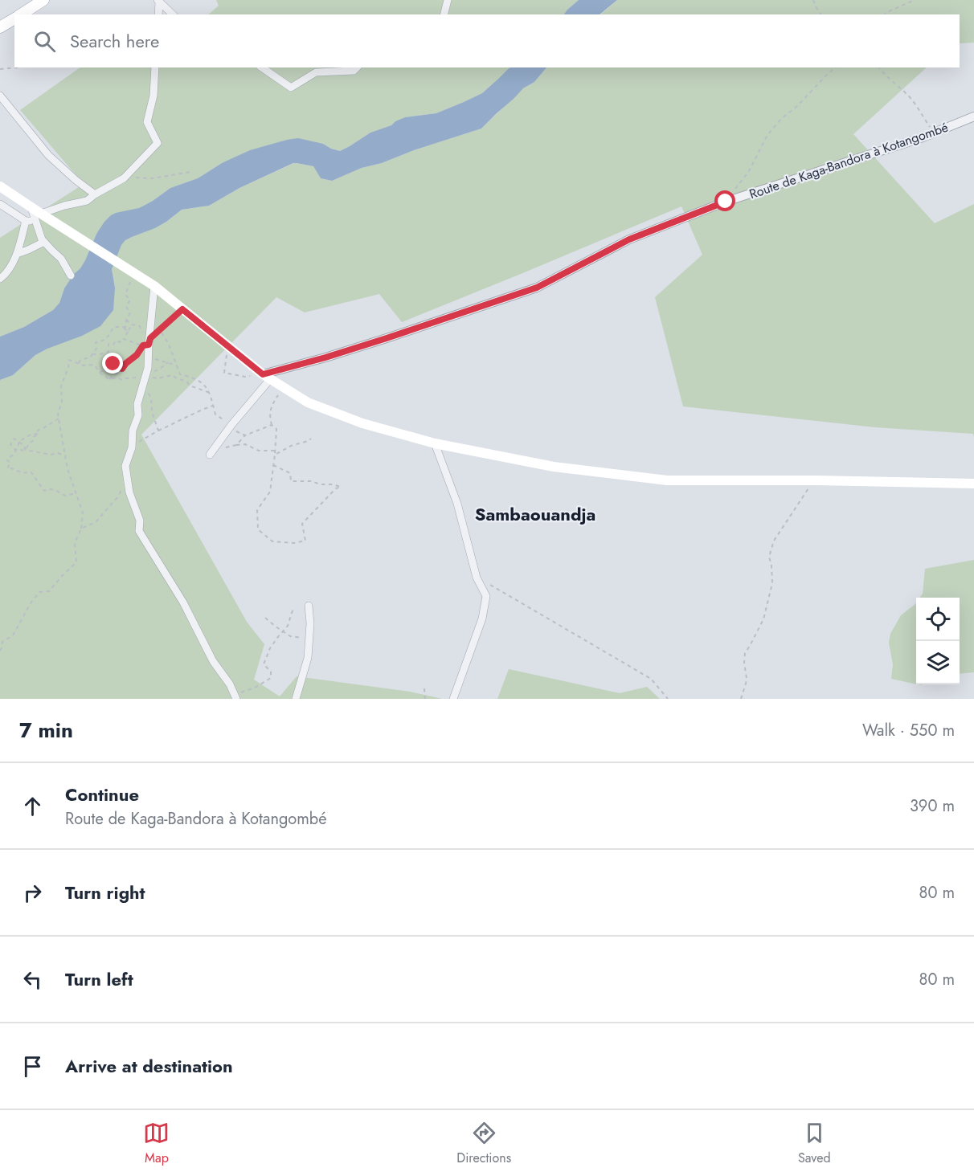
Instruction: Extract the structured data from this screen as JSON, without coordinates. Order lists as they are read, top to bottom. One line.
{"streets":{"street":["Route de Kaga-Bandora à Kotangombé"]},"districts":["Sambaouandja"],"page":{"search":"Search here","heading":["7 min","Walk · 550 m"],"list":[["Continue","Route de Kaga-Bandora à Kotangombé","390 m"],["Turn right","80 m"],["Turn left","80 m"],"Arrive at destination"],"nav":["Map","Directions","Saved"]}}
